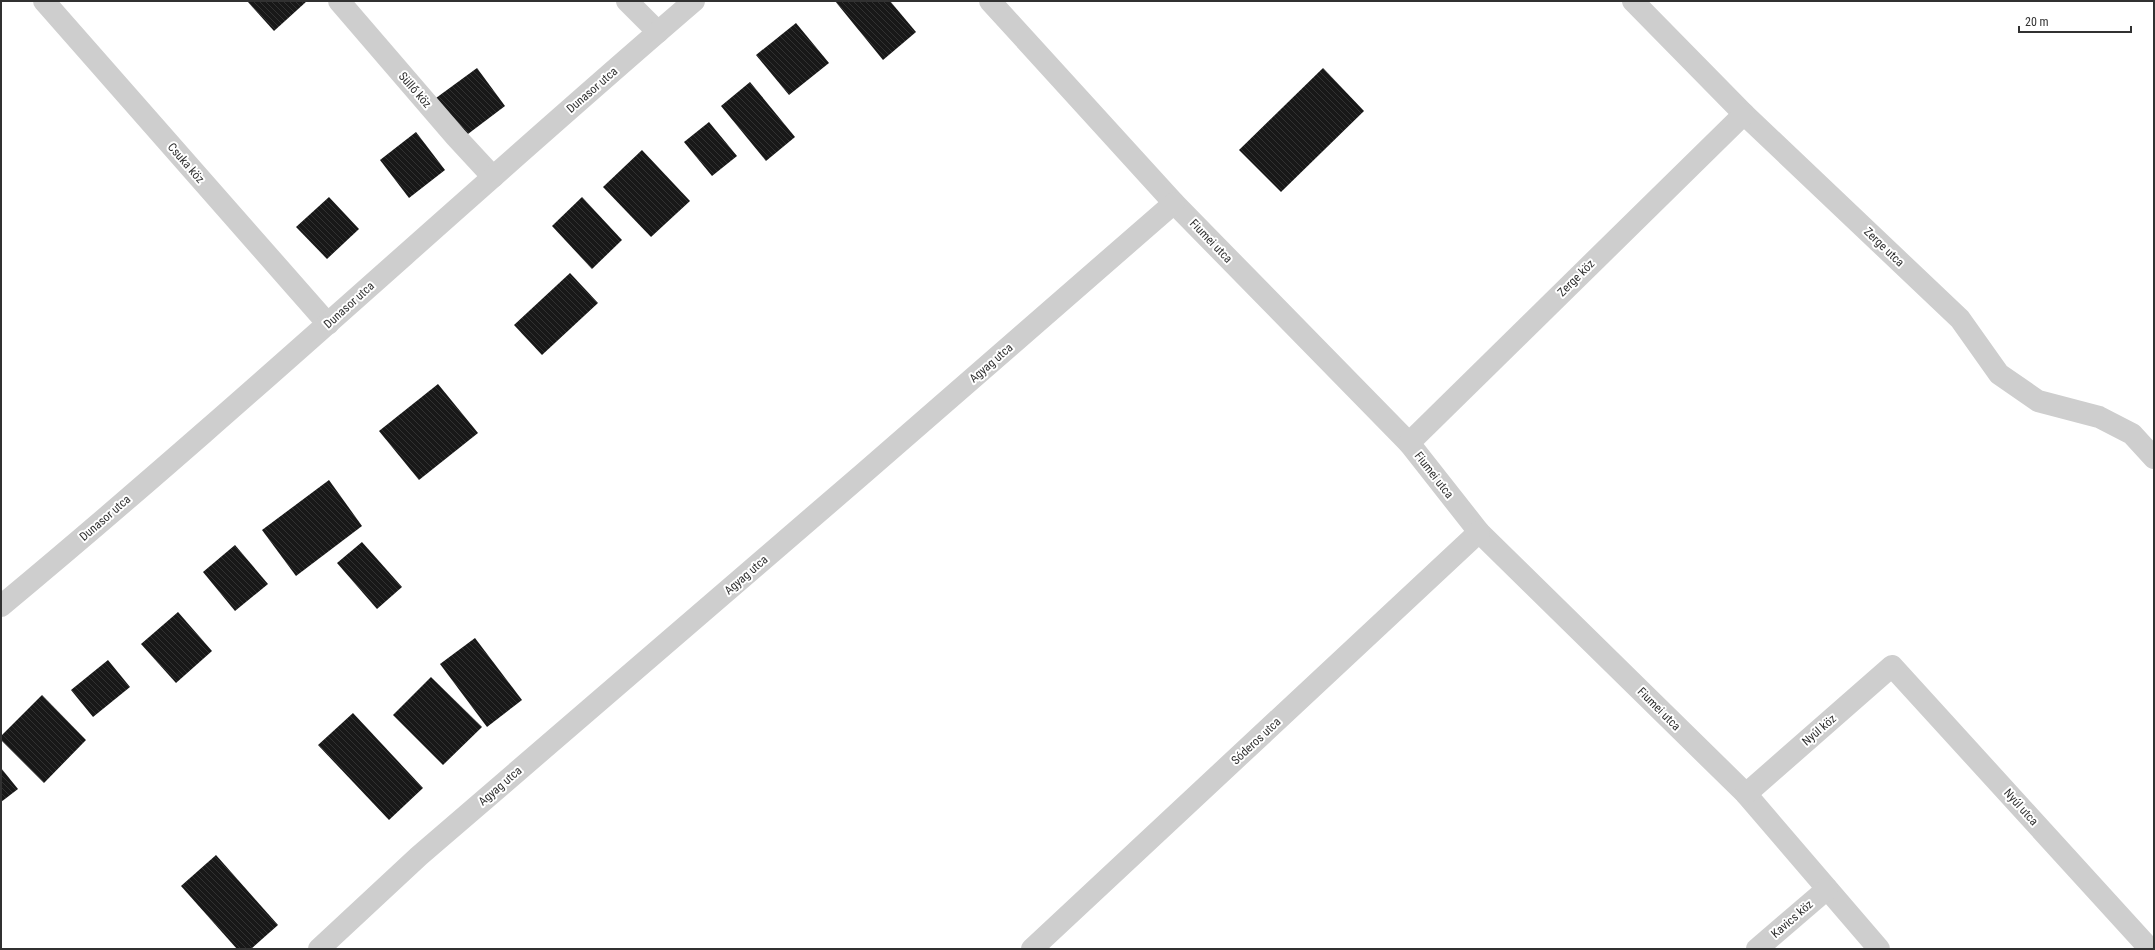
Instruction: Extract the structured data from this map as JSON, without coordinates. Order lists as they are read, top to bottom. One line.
{"streets":{"street":["Süllő köz","Dunasor utca","Csuka köz","Fiumei utca","Zerge utca","Zerge köz","Agyag utca","Nyúl köz","Sóderos utca","Nyúl utca","Kavics köz"]},"crossings":[["Süllő köz","Dunasor utca"],["Dunasor utca","Csuka köz"],["Fiumei utca","Zerge köz"],["Fiumei utca","Agyag utca"],["Fiumei utca","Nyúl köz"],["Fiumei utca","Sóderos utca"],["Fiumei utca","Kavics köz"],["Zerge utca","Zerge köz"],["Nyúl köz","Nyúl utca"]],"scale_bar":"20 m"}
